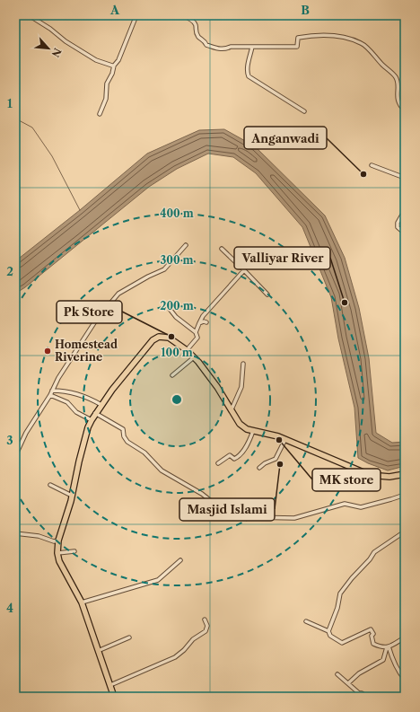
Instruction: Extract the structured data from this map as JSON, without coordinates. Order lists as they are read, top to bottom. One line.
{"places":["Anganwadi","Valliyar River","Pk Store","Homestead Riverine","MK store","Masjid Islami"],"north":"bottom right","grid":{"columns":["A","B"],"rows":["1","2","3","4"]},"rings":["400 m","300 m","200 m","100 m"]}
